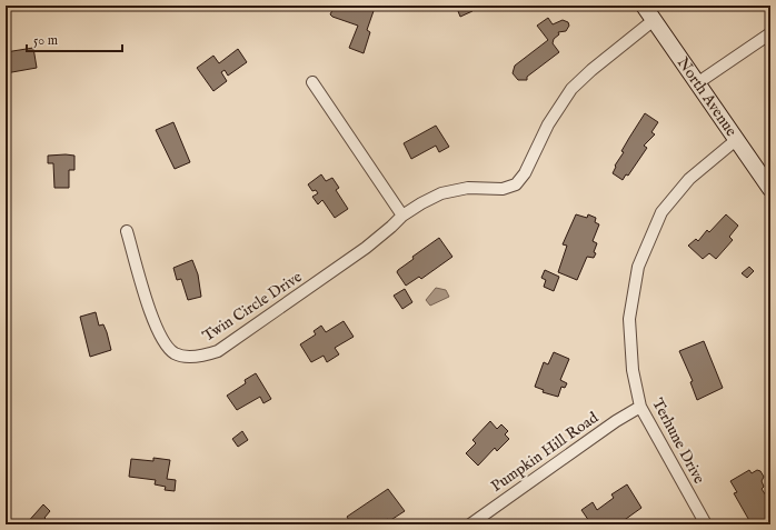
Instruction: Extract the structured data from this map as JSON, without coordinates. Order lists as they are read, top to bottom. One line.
{"streets":{"street":["North Avenue","Twin Circle Drive","Terhune Drive","Pumpkin Hill Road"]},"crossings":[["North Avenue","Twin Circle Drive"],["North Avenue","Terhune Drive"],["Terhune Drive","Pumpkin Hill Road"]],"scale_bar":"50 m"}
